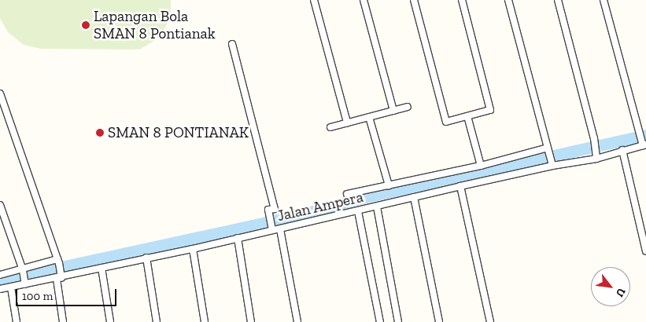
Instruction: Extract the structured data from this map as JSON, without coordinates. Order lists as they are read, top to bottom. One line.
{"streets":{"street":["Jalan Ampera"]},"places":["Lapangan Bola SMAN 8 Pontianak","SMAN 8 PONTIANAK"],"scale_bar":"100 m","north":"bottom right"}
